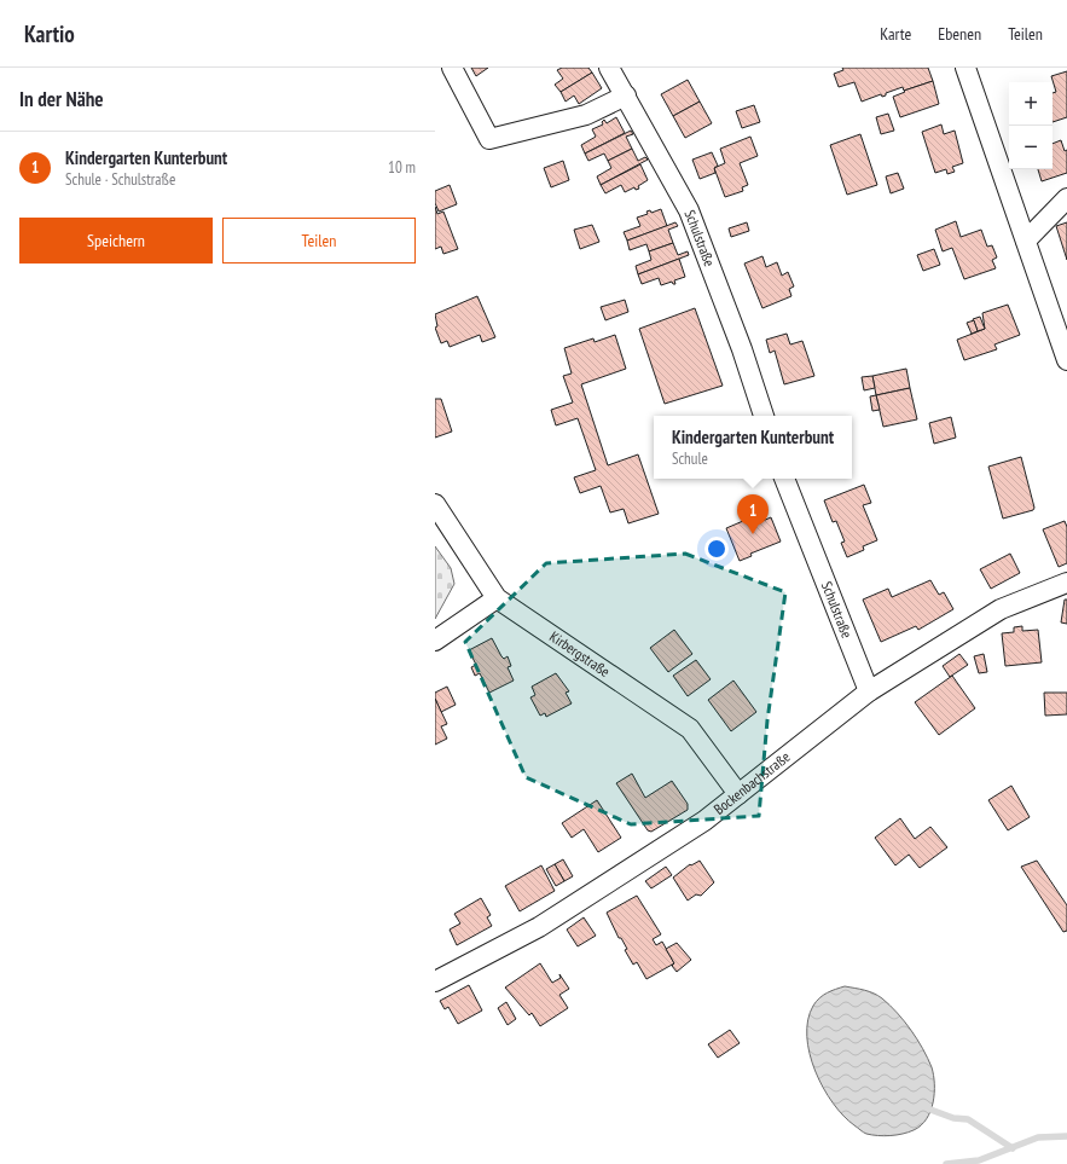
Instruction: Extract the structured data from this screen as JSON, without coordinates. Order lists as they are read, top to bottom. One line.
{"streets":{"street":["Schulstraße","Kirbergstraße","Bockenbachstraße"]},"crossings":[["Schulstraße","Bockenbachstraße"],["Kirbergstraße","Bockenbachstraße"]],"page":{"header":"Kartio","nav":["Karte","Ebenen","Teilen"],"heading":"In der Nähe","map_buttons":["+","−"],"list":[{"mark":"1","name":"Kindergarten Kunterbunt","note":"Schule · Schulstraße","value":"10 m"}],"buttons":["Speichern","Teilen"],"popup":["Kindergarten Kunterbunt","Schule"],"pins":"1"}}
